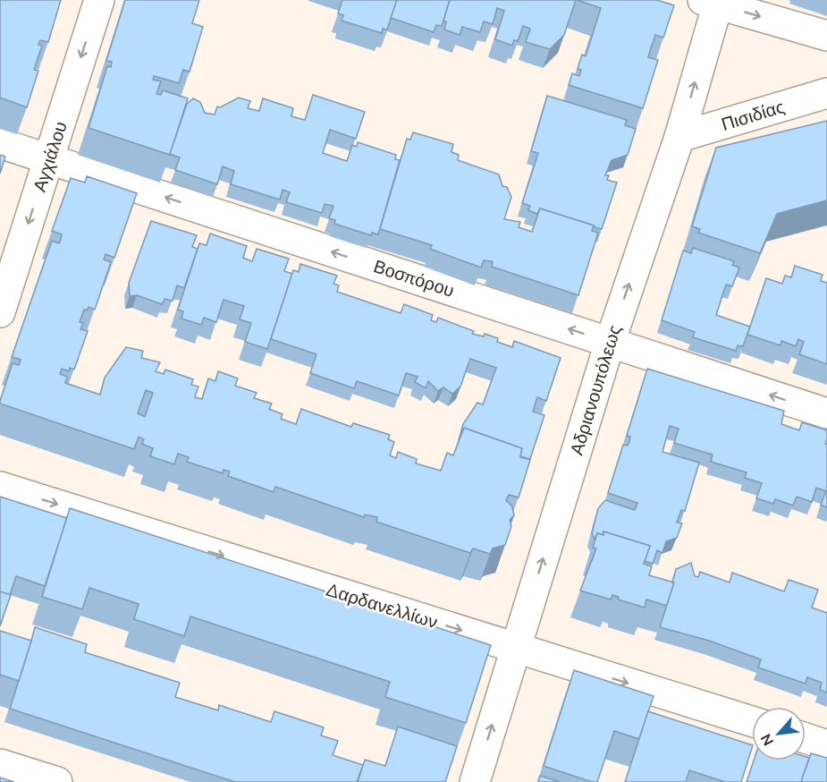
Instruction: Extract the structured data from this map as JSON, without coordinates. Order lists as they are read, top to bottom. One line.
{"streets":{"street":["Πισιδίας","Αγχιάλου","Βοσπόρου","Αδριανουπόλεως","Δαρδανελλίων"]},"crossings":[["Πισιδίας","Αδριανουπόλεως"],["Αγχιάλου","Βοσπόρου"],["Βοσπόρου","Αδριανουπόλεως"],["Αδριανουπόλεως","Δαρδανελλίων"]],"one_way":["Αγχιάλου","Βοσπόρου","Αδριανουπόλεως","Δαρδανελλίων"],"north":"bottom left"}
